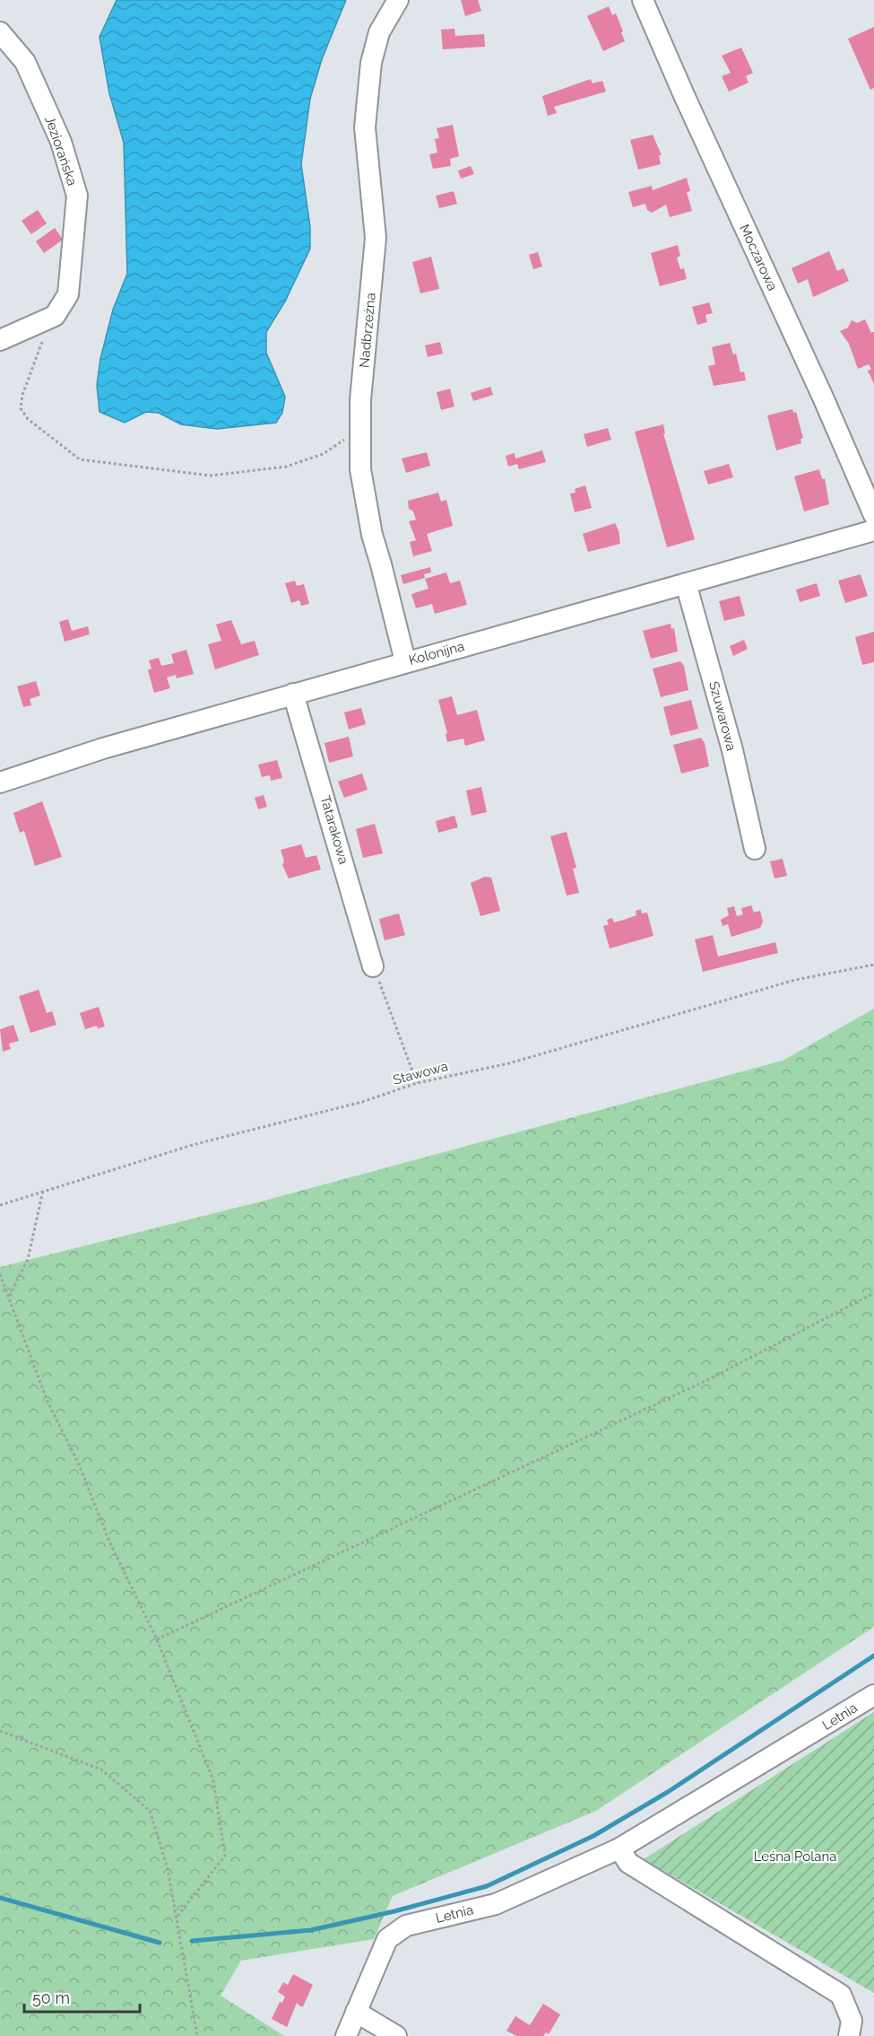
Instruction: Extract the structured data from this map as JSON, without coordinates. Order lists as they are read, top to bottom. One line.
{"streets":{"street":["Jeziorańska","Moczarowa","Nadbrzeżna","Kolonijna","Szuwarowa","Tatarakowa","Letnia"],"path":["Stawowa"]},"crossings":[["Nadbrzeżna","Kolonijna"],["Kolonijna","Szuwarowa"],["Kolonijna","Tatarakowa"]],"parks":["Leśna Polana"],"scale_bar":"50 m"}
